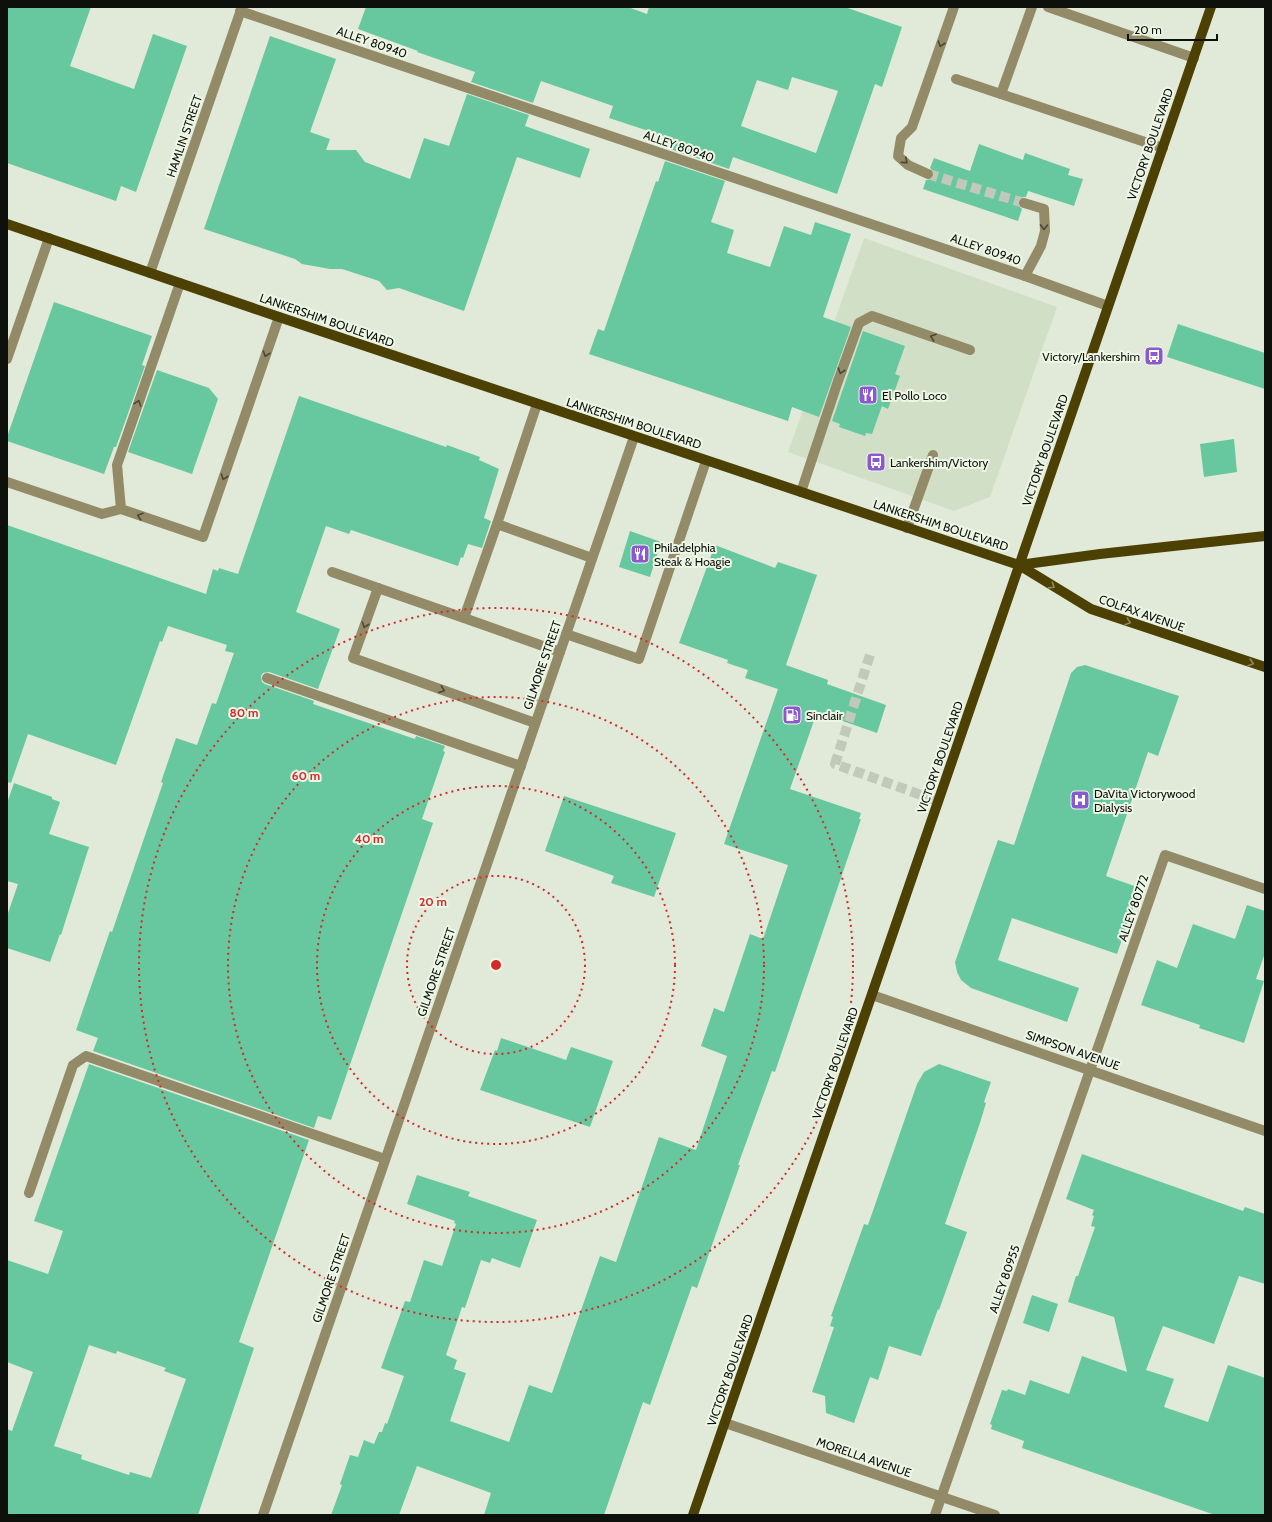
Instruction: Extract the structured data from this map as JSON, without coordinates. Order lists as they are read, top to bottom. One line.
{"streets":{"main road":["VICTORY BOULEVARD","LANKERSHIM BOULEVARD","COLFAX AVENUE"],"street":["ALLEY 80940","HAMLIN STREET","GILMORE STREET","ALLEY 80772","SIMPSON AVENUE","ALLEY 80955","MORELLA AVENUE"]},"crossings":[["ALLEY 80940","HAMLIN STREET"],["ALLEY 80940","VICTORY BOULEVARD"],["HAMLIN STREET","LANKERSHIM BOULEVARD"],["VICTORY BOULEVARD","LANKERSHIM BOULEVARD"],["VICTORY BOULEVARD","COLFAX AVENUE"],["VICTORY BOULEVARD","SIMPSON AVENUE"],["VICTORY BOULEVARD","MORELLA AVENUE"],["LANKERSHIM BOULEVARD","COLFAX AVENUE"],["LANKERSHIM BOULEVARD","GILMORE STREET"],["ALLEY 80772","SIMPSON AVENUE"],["ALLEY 80772","ALLEY 80955"],["SIMPSON AVENUE","ALLEY 80955"],["ALLEY 80955","MORELLA AVENUE"]],"one_way":["COLFAX AVENUE"],"places":{"bus stop":["Victory/Lankershim","Lankershim/Victory"],"restaurant":["El Pollo Loco","Philadelphia Steak & Hoagie"],"fuel station":["Sinclair"],"hospital":["DaVita Victorywood Dialysis"]},"scale_bar":"20 m","rings":["80 m","60 m","40 m","20 m"]}
